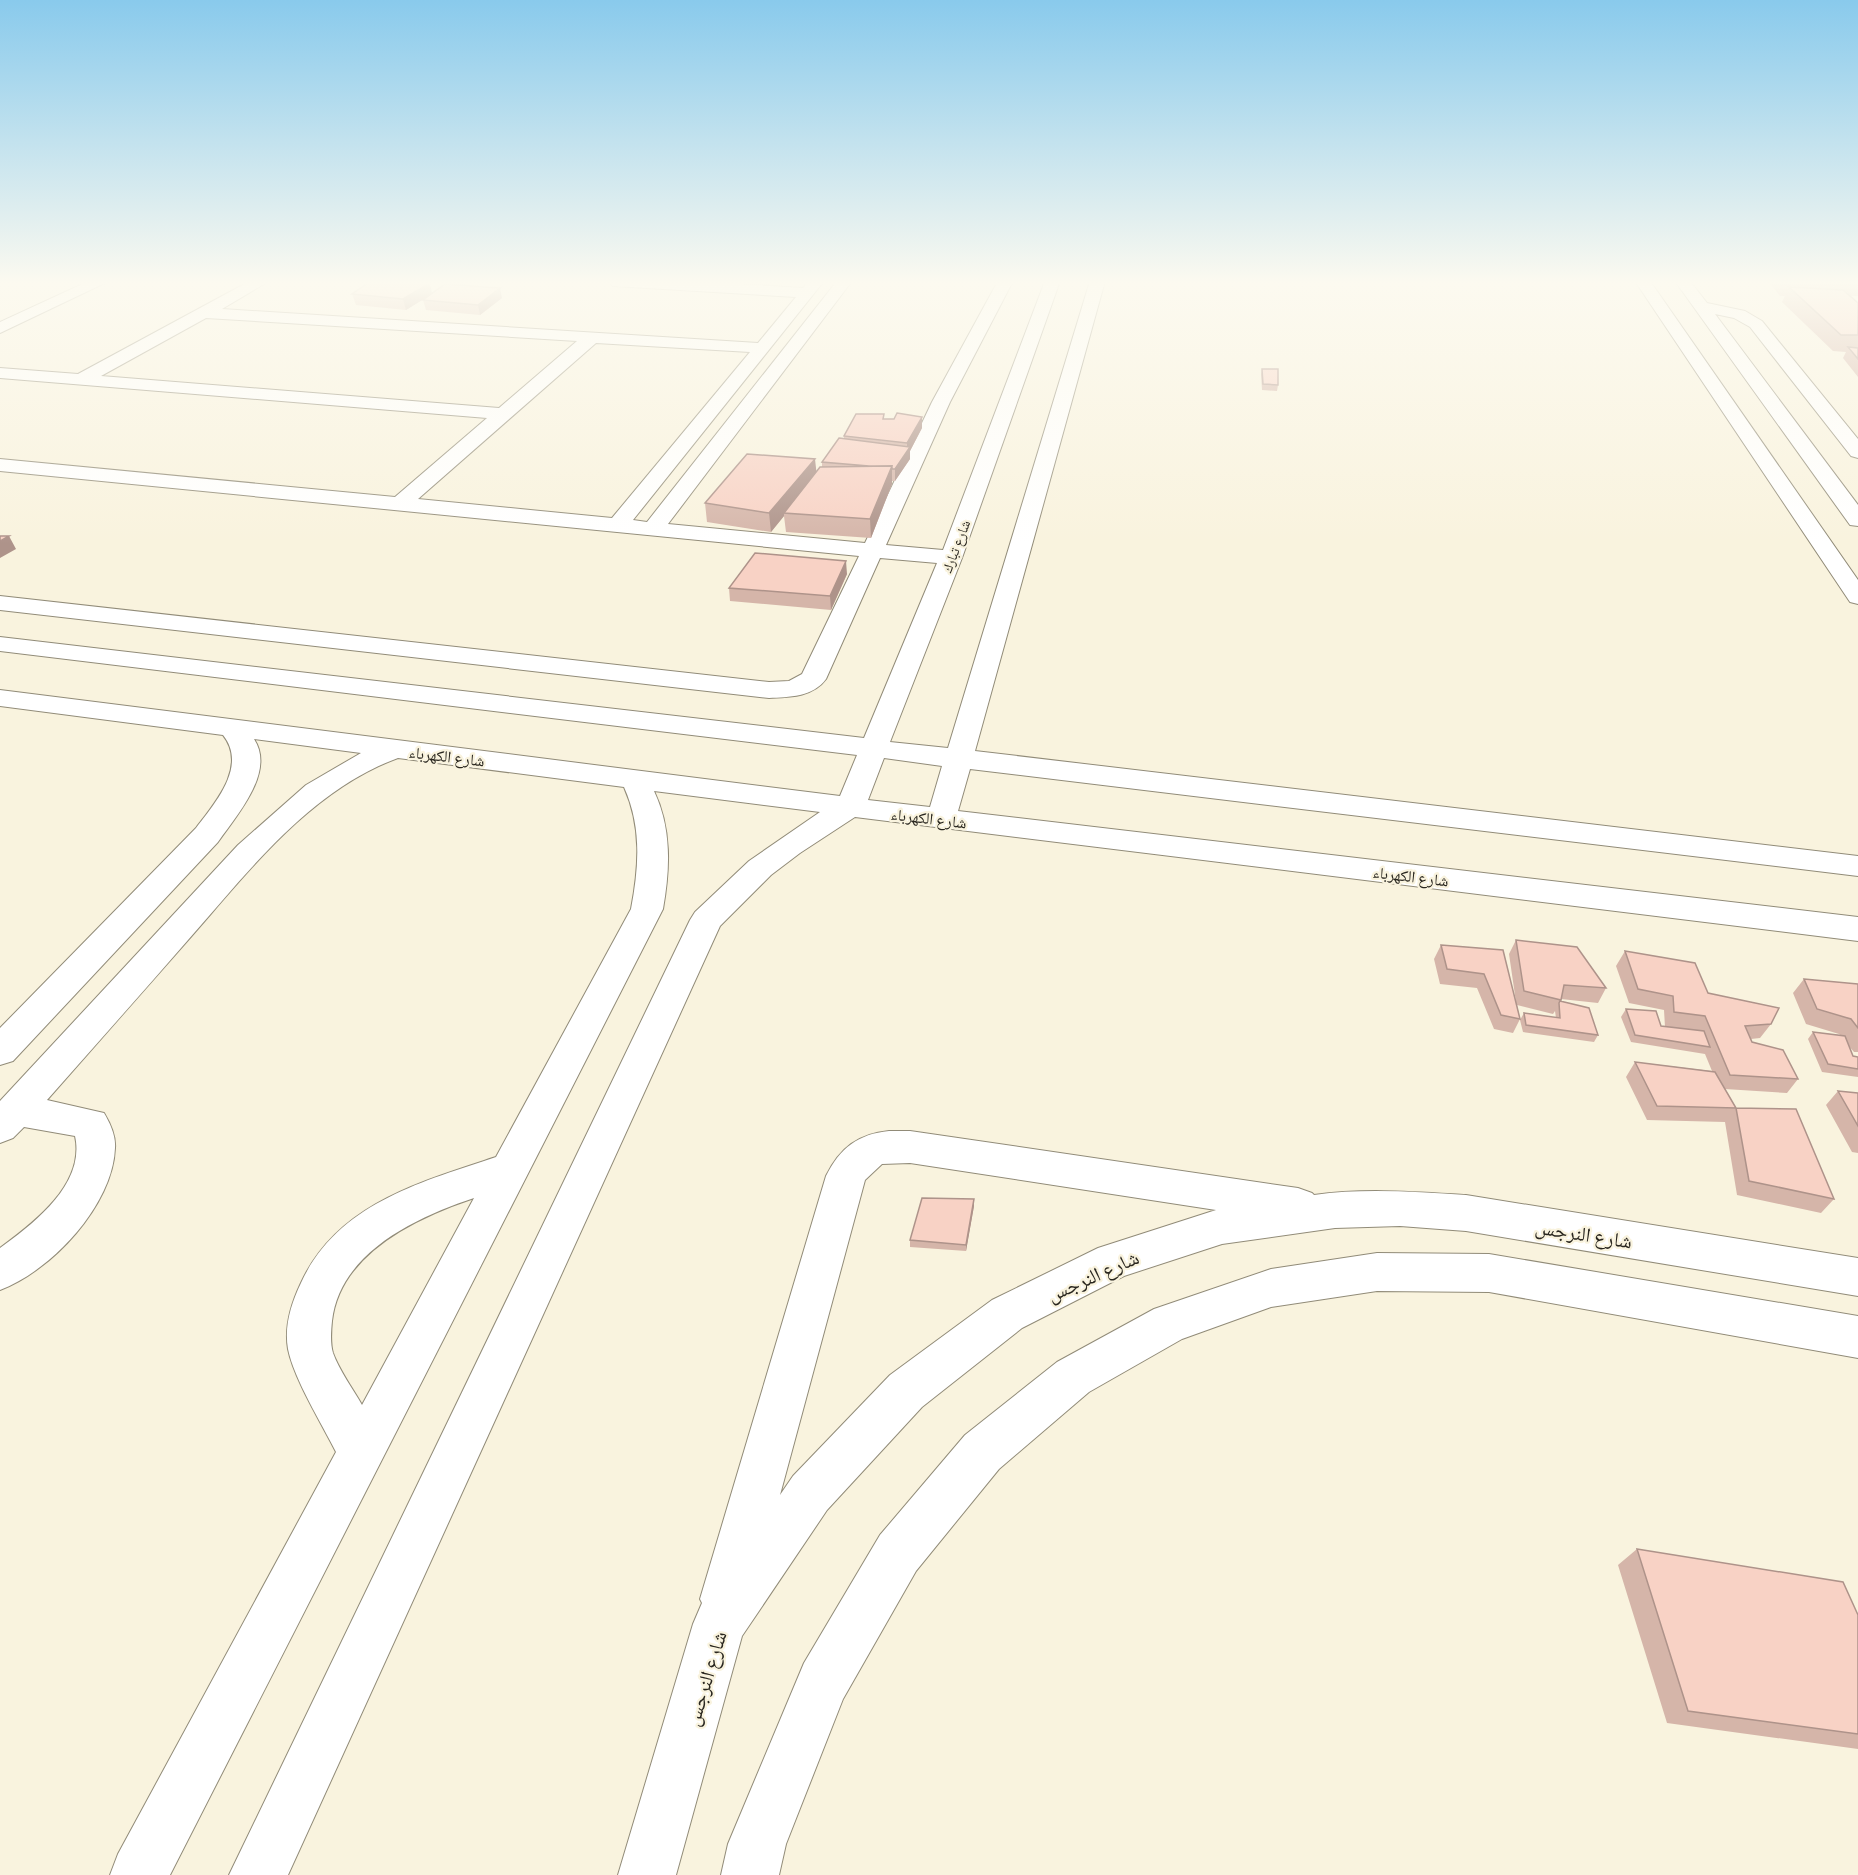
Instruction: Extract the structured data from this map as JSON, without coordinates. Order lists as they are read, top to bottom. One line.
{"streets":{"street":["شارع تبارك","شارع الكهرباء","شارع النرجس"]},"crossings":[["شارع تبارك","شارع الكهرباء"]]}
